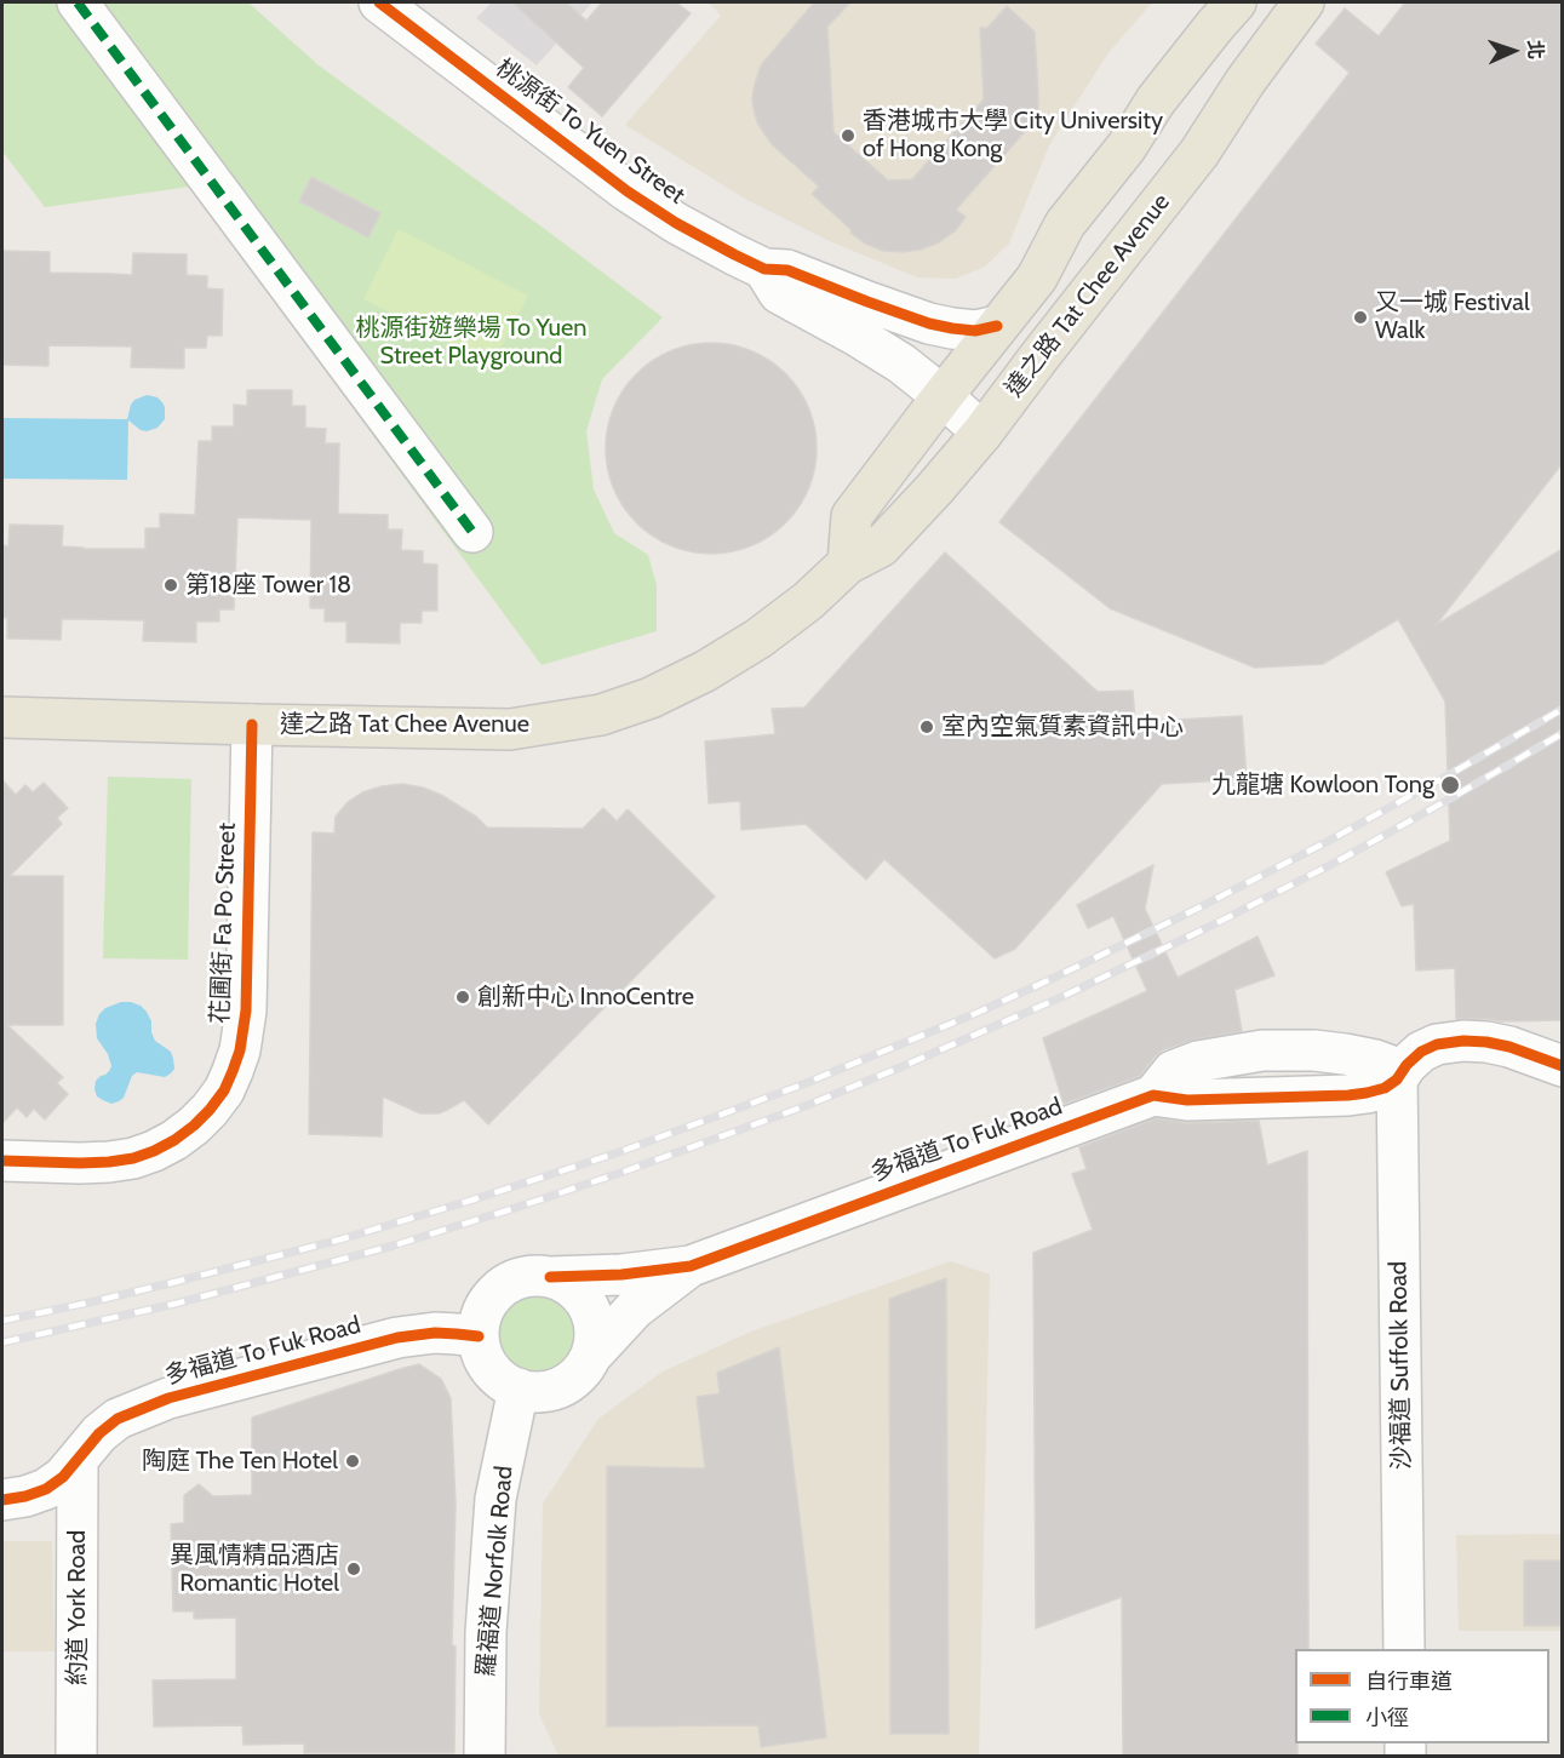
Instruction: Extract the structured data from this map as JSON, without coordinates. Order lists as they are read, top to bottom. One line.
{"streets":{"main road":["達之路 Tat Chee Avenue"],"street":["桃源街 To Yuen Street","花圃街 Fa Po Street","多福道 To Fuk Road","沙福道 Suffolk Road","羅福道 Norfolk Road","約道 York Road"]},"crossings":[["桃源街 To Yuen Street","達之路 Tat Chee Avenue"],["達之路 Tat Chee Avenue","花圃街 Fa Po Street"],["多福道 To Fuk Road","沙福道 Suffolk Road"],["多福道 To Fuk Road","羅福道 Norfolk Road"],["多福道 To Fuk Road","約道 York Road"]],"parks":["桃源街遊樂場 To Yuen Street Playground"],"places":["香港城市大學 City University of Hong Kong","又一城 Festival Walk","第18座 Tower 18","室內空氣質素資訊中心","九龍塘 Kowloon Tong","創新中心 InnoCentre","陶庭 The Ten Hotel","異風情精品酒店 Romantic Hotel"],"legend":["自行車道","小徑"],"north":"right"}
